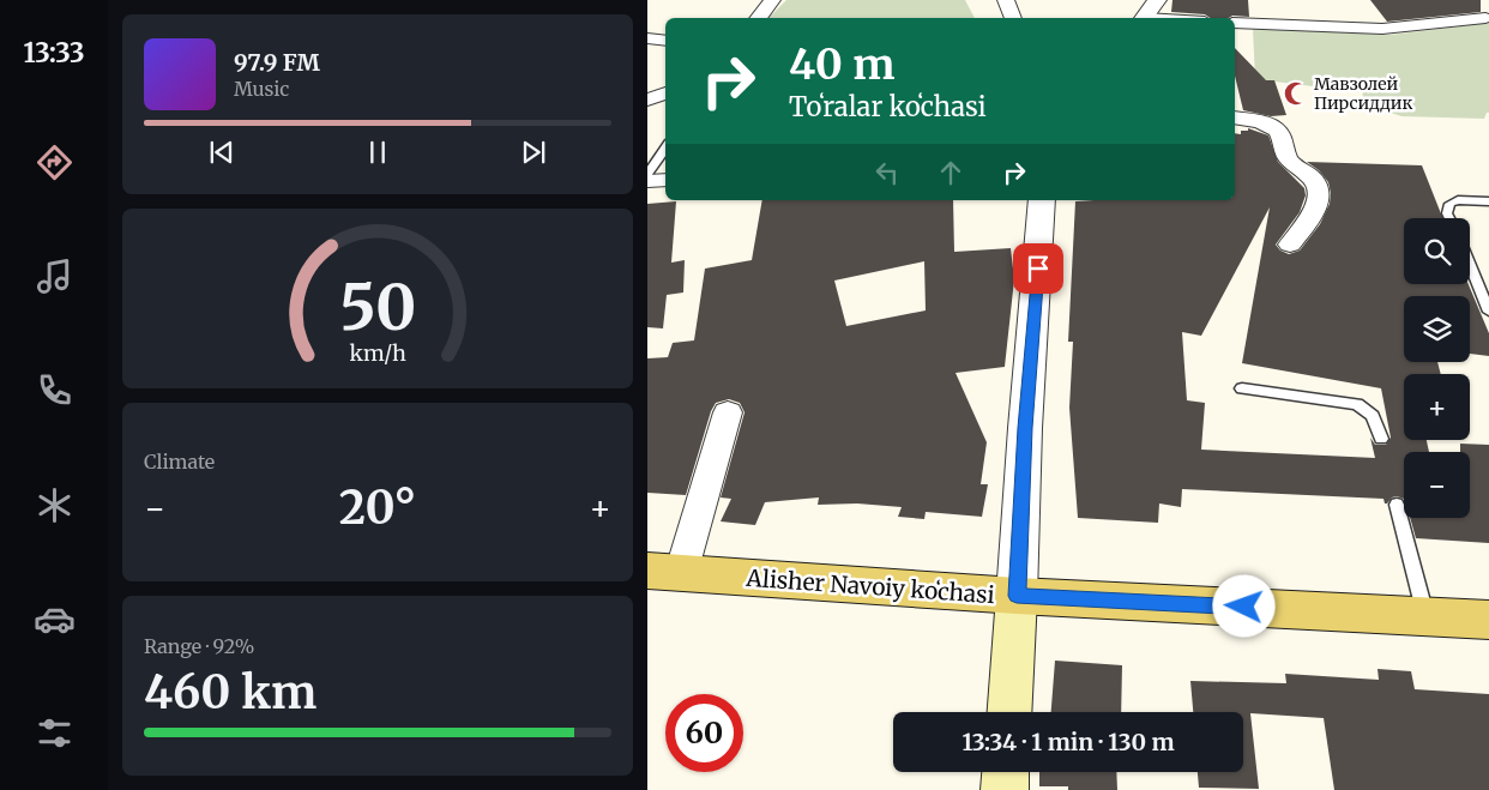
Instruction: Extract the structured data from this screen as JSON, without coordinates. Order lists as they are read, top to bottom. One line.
{"streets":{"main road":["Alisher Navoiy koʻchasi"]},"places":{"mosque":["Мавзолей Пирсиддик"]},"page":{"tabs":"13:33","turn":["40 m","Toʻralar koʻchasi"],"song":["97.9 FM","Music"],"map_buttons":["+","−"],"tile":["Climate",["Range · 92%","460 km"]],"heat":["−","20°","+"],"limit":"60","trip":"13:34 · 1 min · 130 m","gauge":["50","km/h"]}}
